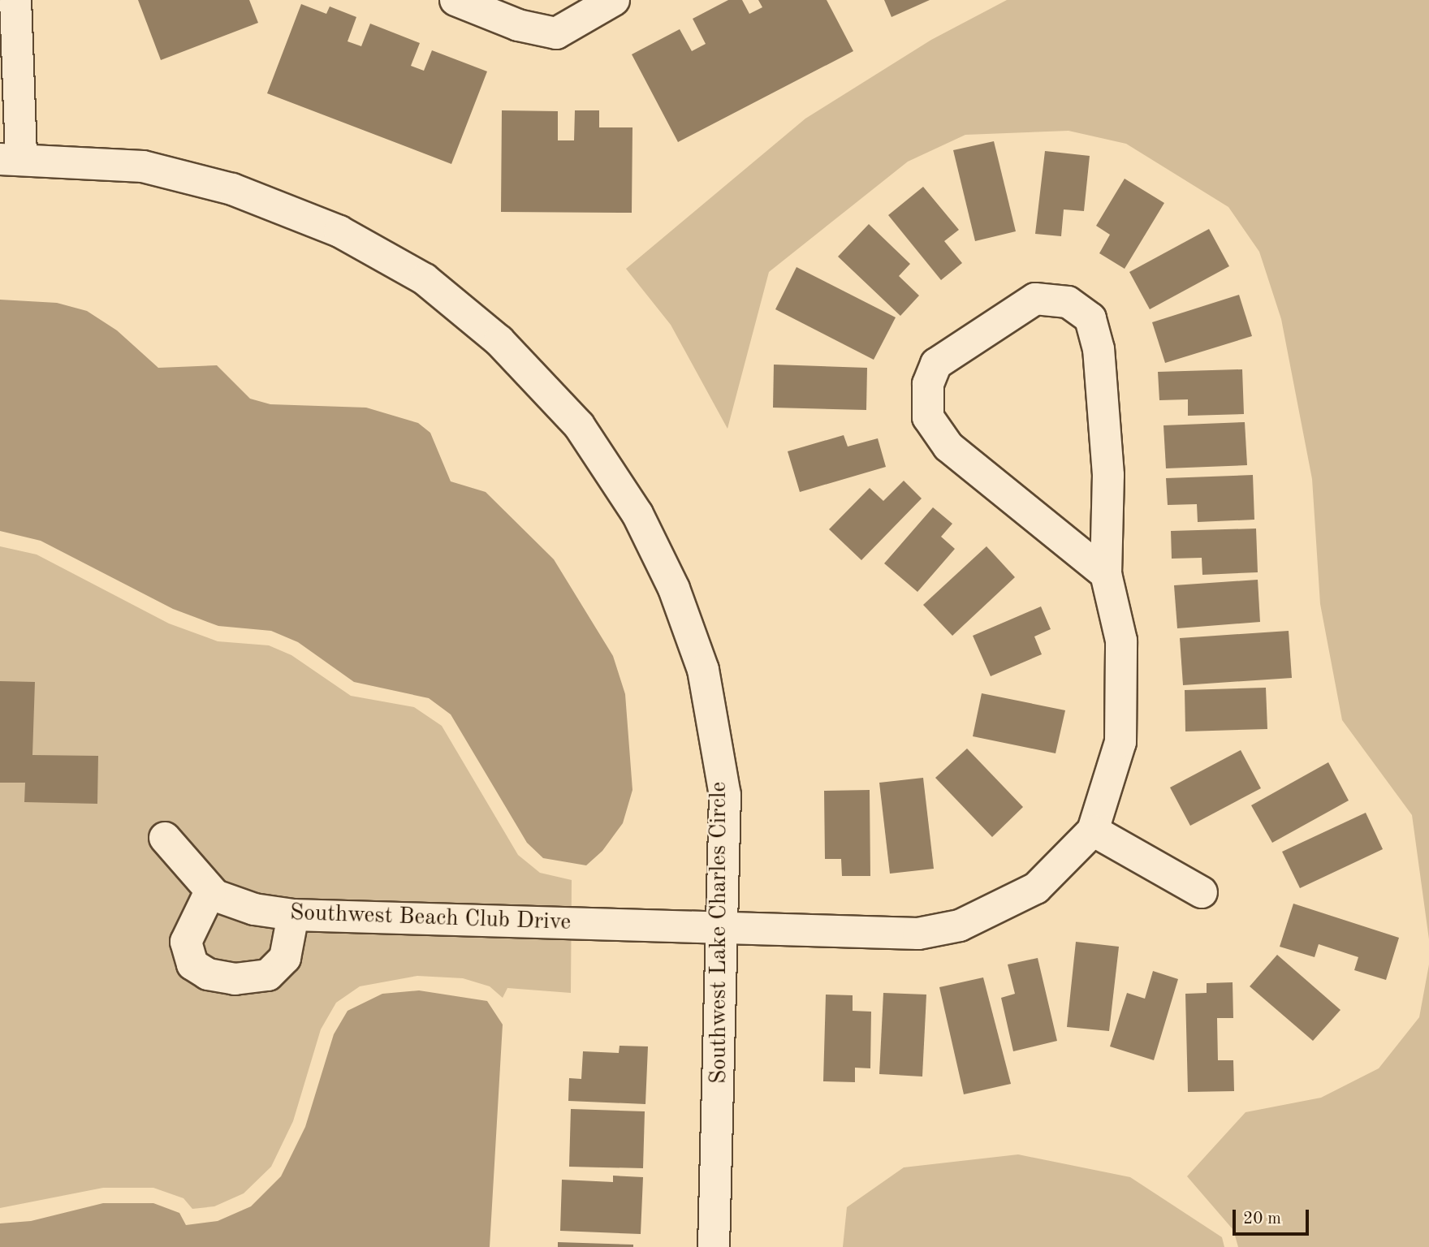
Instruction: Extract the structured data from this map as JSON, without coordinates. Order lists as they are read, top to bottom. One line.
{"streets":{"street":["Southwest Beach Club Drive","Southwest Lake Charles Circle"]},"crossings":[["Southwest Beach Club Drive","Southwest Lake Charles Circle"]],"scale_bar":"20 m"}
